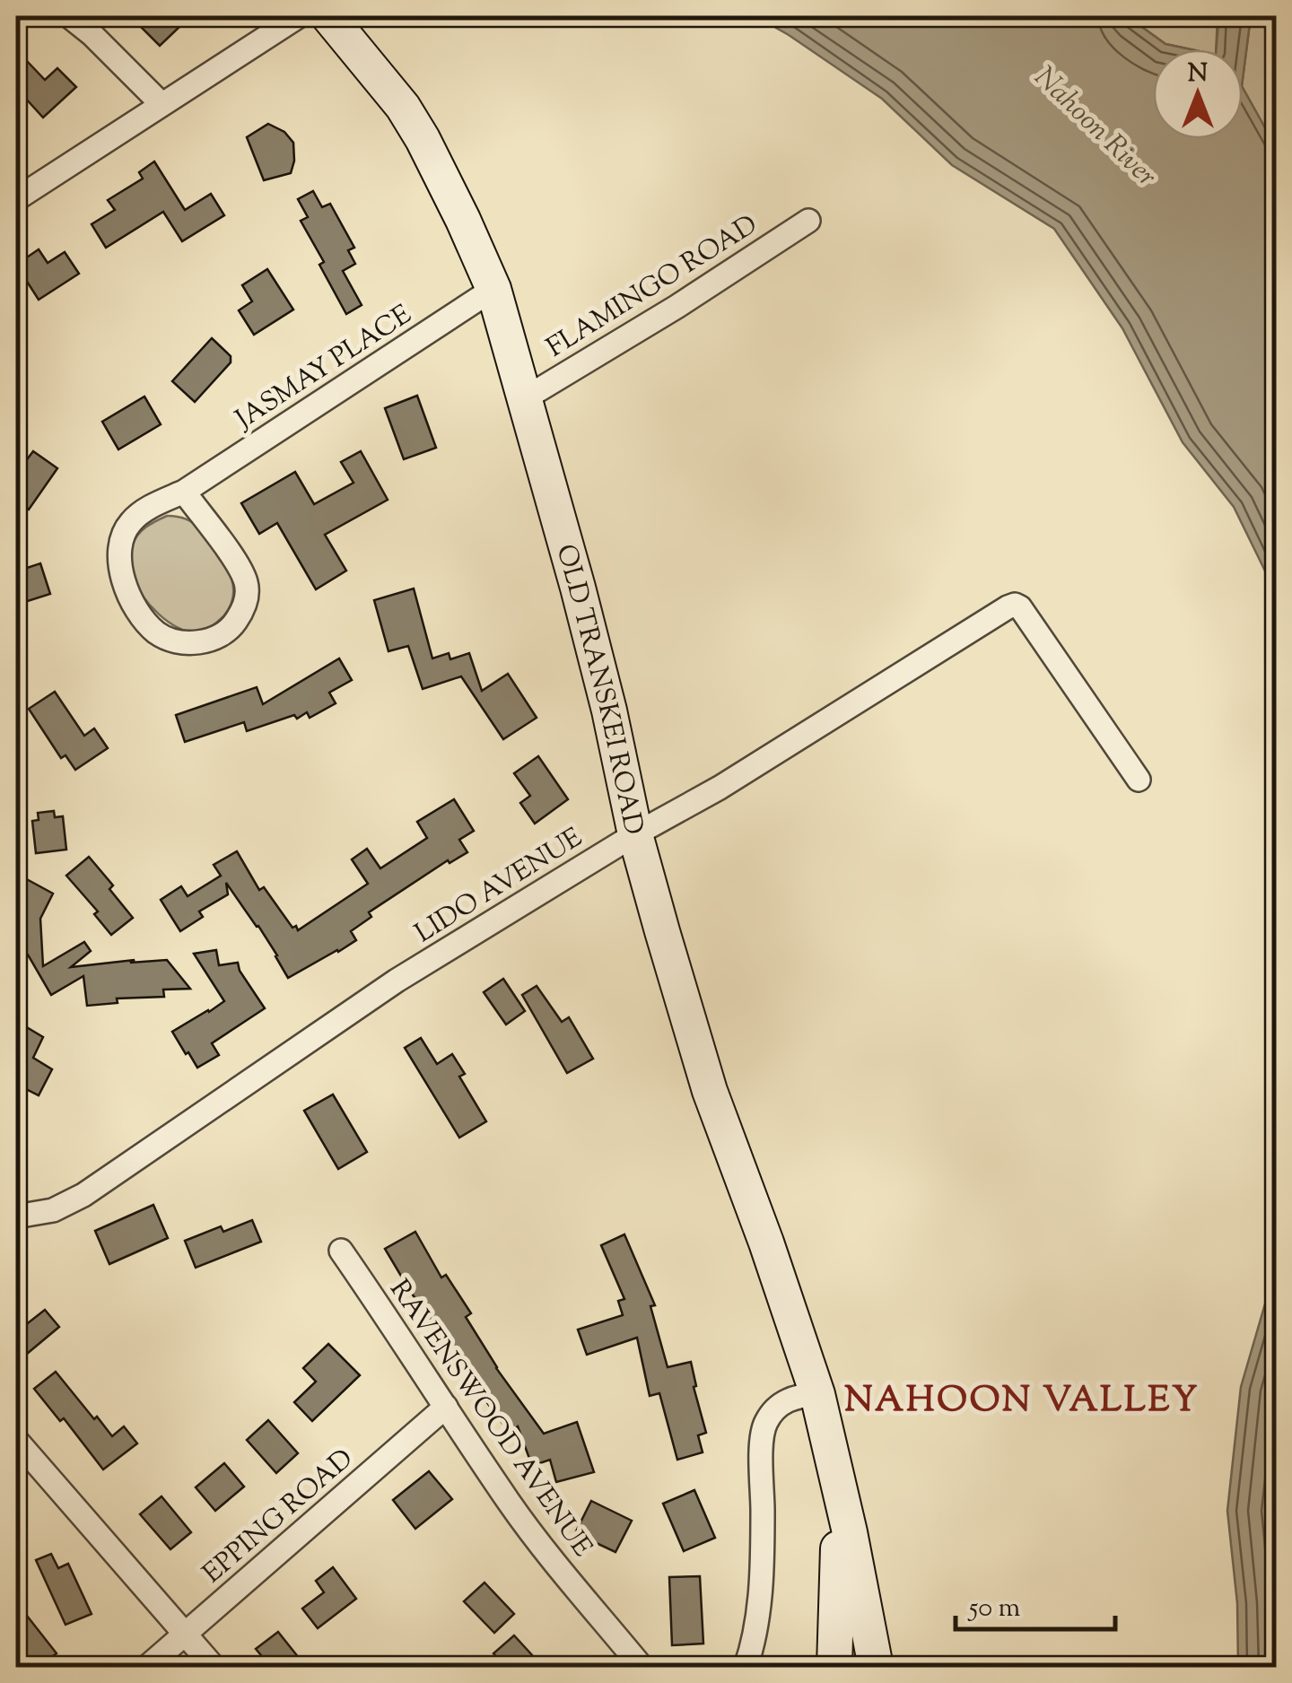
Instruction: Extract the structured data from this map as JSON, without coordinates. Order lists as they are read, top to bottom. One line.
{"streets":{"main road":["OLD TRANSKEI ROAD"],"street":["FLAMINGO ROAD","JASMAY PLACE","LIDO AVENUE","RAVENSWOOD AVENUE","EPPING ROAD"]},"crossings":[["FLAMINGO ROAD","OLD TRANSKEI ROAD"],["JASMAY PLACE","OLD TRANSKEI ROAD"],["OLD TRANSKEI ROAD","LIDO AVENUE"],["RAVENSWOOD AVENUE","EPPING ROAD"]],"districts":["NAHOON VALLEY"],"water":["Nahoon River"],"scale_bar":"50 m","north":"top"}
